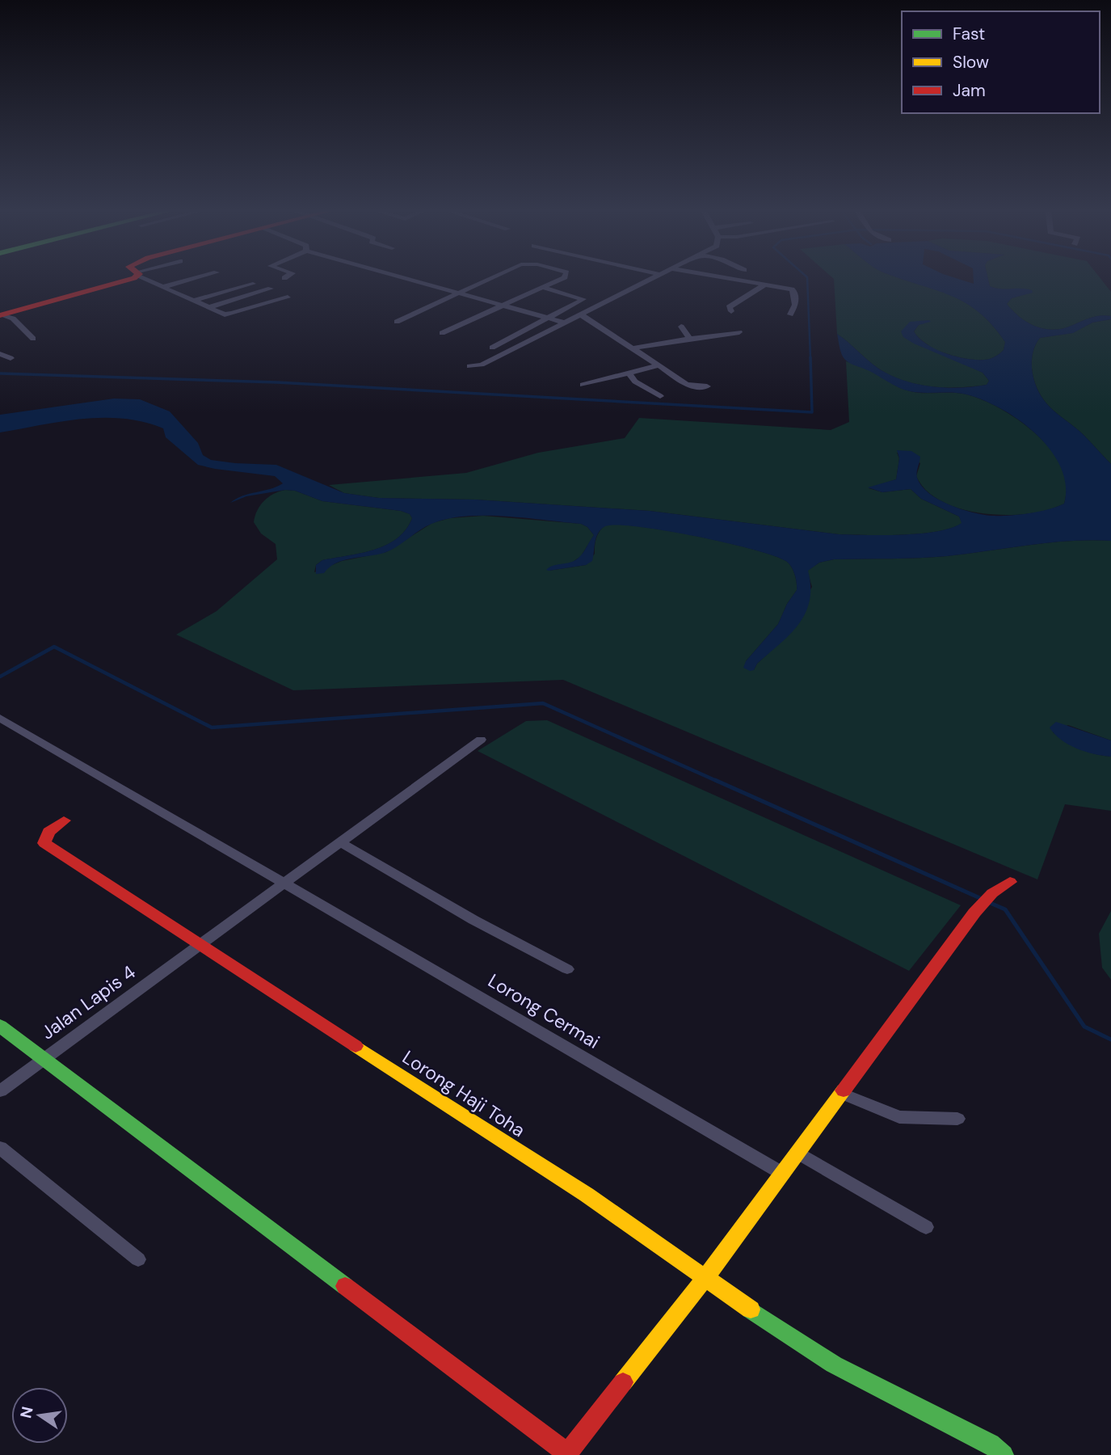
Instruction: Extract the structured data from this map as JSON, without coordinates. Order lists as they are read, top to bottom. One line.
{"streets":{"main road":["Lorong Haji Toha"],"street":["Jalan Lapis 4","Lorong Cermai"]},"crossings":[["Jalan Lapis 4","Lorong Cermai"],["Jalan Lapis 4","Lorong Haji Toha"]],"legend":["Fast","Slow","Jam"],"north":"left"}
